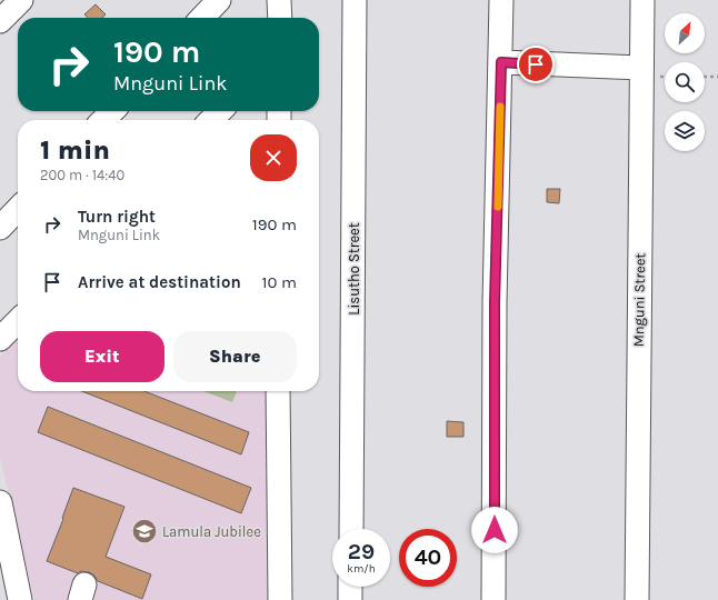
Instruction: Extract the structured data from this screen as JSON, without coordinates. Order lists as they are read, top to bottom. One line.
{"streets":{"street":["Lisutho Street","Mnguni Street"]},"places":{"school or university":["Lamula Jubilee"]},"north":"top right","page":{"turn":["190 m","Mnguni Link"],"heading":["1 min","200 m · 14:40"],"list":[{"name":"Turn right","note":"Mnguni Link","value":"190 m"},{"name":"Arrive at destination","value":"10 m"}],"buttons":["Exit","Share"],"speed":"29 km/h","limit":"40"}}
